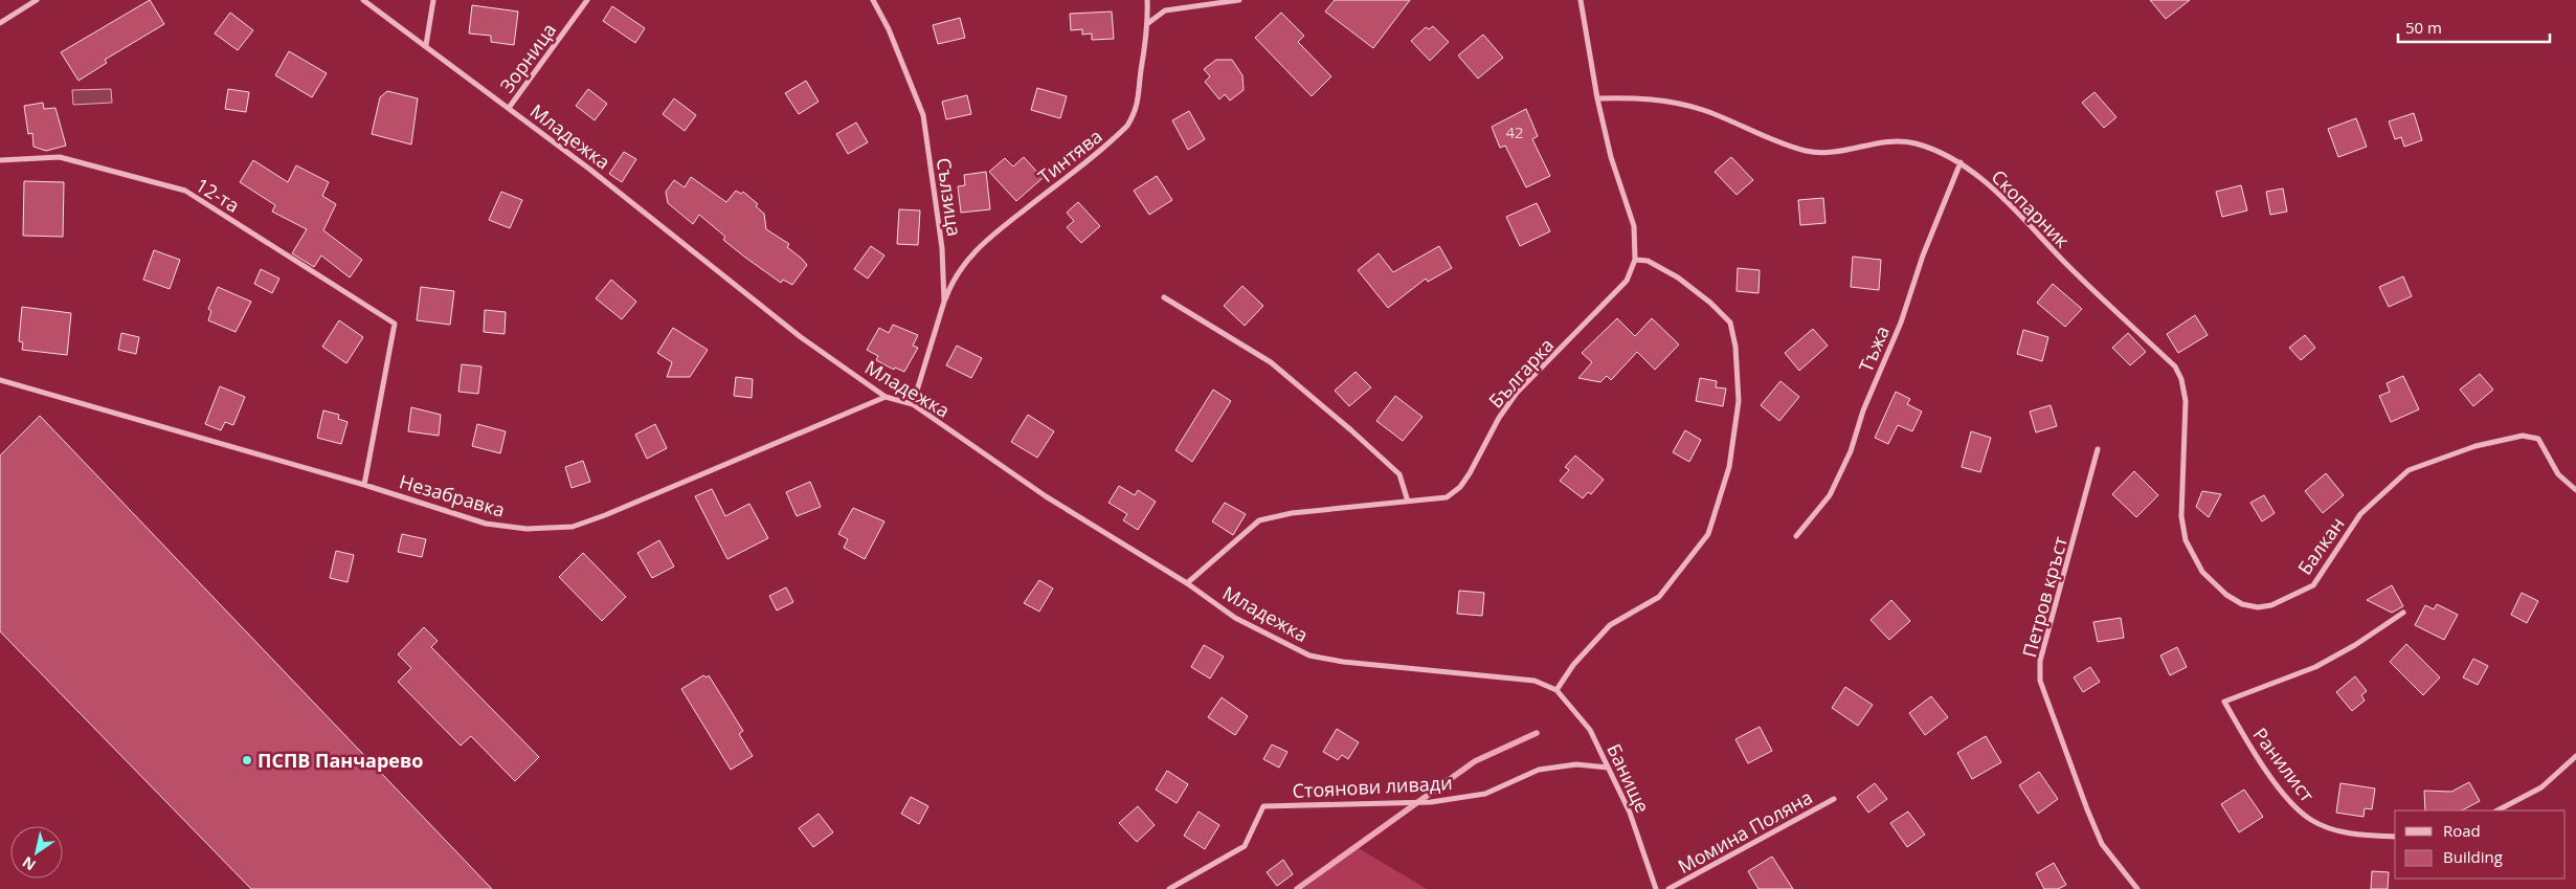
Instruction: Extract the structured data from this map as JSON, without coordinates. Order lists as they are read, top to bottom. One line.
{"streets":{"street":["Зорница","Младежка","Тинтява","12-та","Сълзица","Скопарник","Тъжа","Българка","Незабравка","Балкан","Петров кръст","Ранилист","Банище","Стоянови ливади","Момина Поляна"]},"crossings":[["Зорница","Младежка"],["Младежка","Сълзица"],["Младежка","Българка"],["Младежка","Незабравка"],["Младежка","Банище"],["Тинтява","Сълзица"],["12-та","Незабравка"],["Скопарник","Тъжа"],["Скопарник","Българка"],["Скопарник","Балкан"],["Банище","Стоянови ливади"]],"places":["ПСПВ Панчарево"],"house_numbers":["42"],"legend":["Road","Building"],"scale_bar":"50 m","north":"bottom left"}
